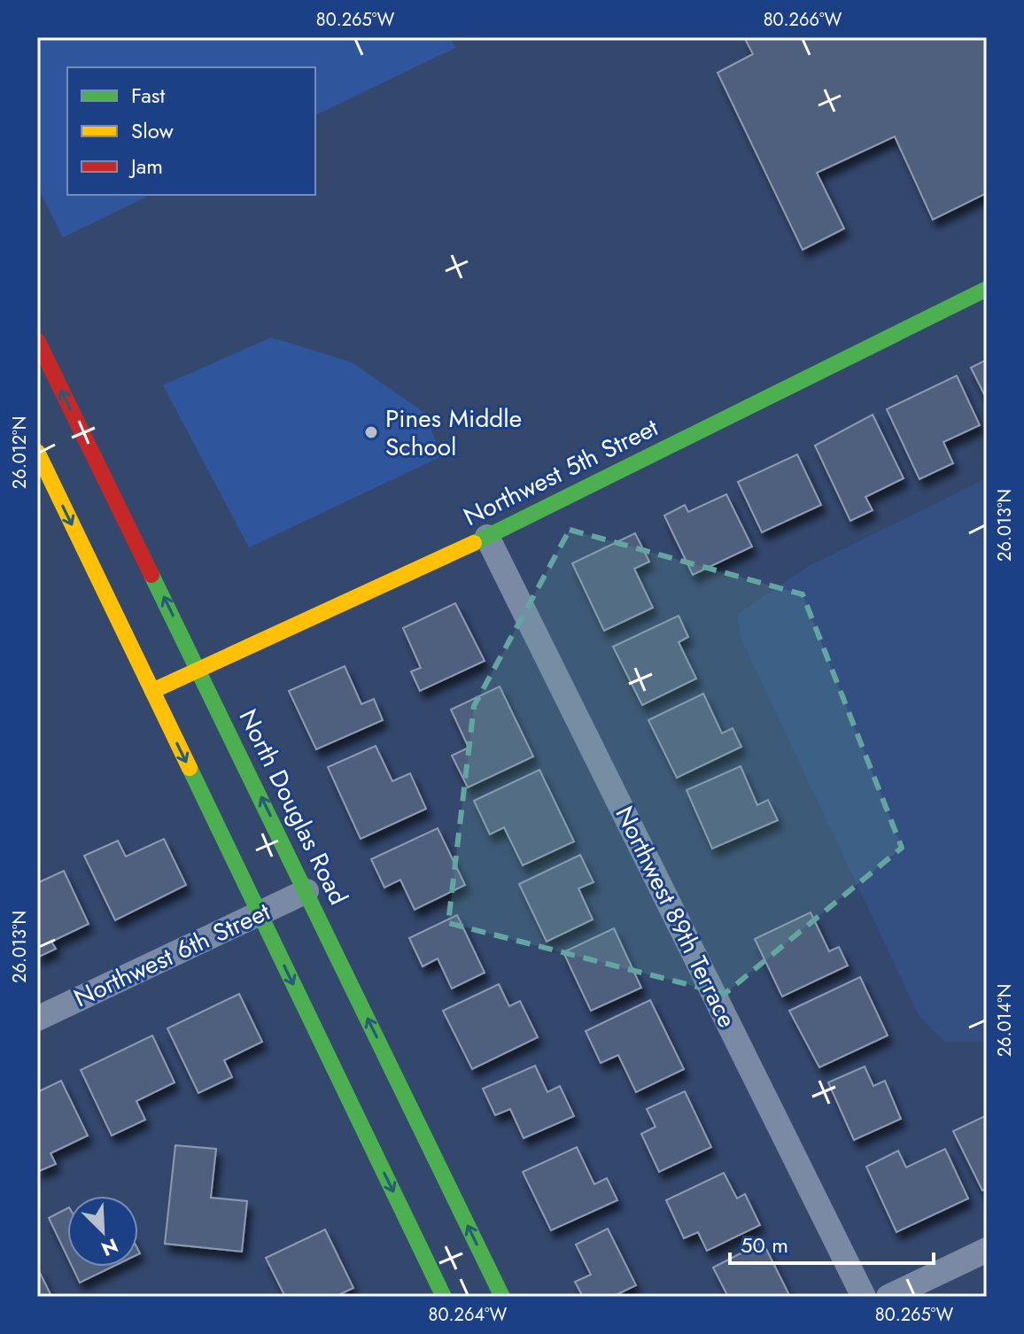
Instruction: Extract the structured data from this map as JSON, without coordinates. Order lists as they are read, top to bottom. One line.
{"streets":{"main road":["Northwest 5th Street","North Douglas Road"],"street":["Northwest 89th Terrace","Northwest 6th Street"]},"crossings":[["Northwest 5th Street","North Douglas Road"],["Northwest 5th Street","Northwest 89th Terrace"],["North Douglas Road","Northwest 6th Street"]],"places":["Pines Middle School"],"legend":["Fast","Slow","Jam"],"scale_bar":"50 m","north":"bottom right","coordinates":["80.265°W","80.266°W","26.012°N","26.013°N","26.014°N","80.264°W"]}
